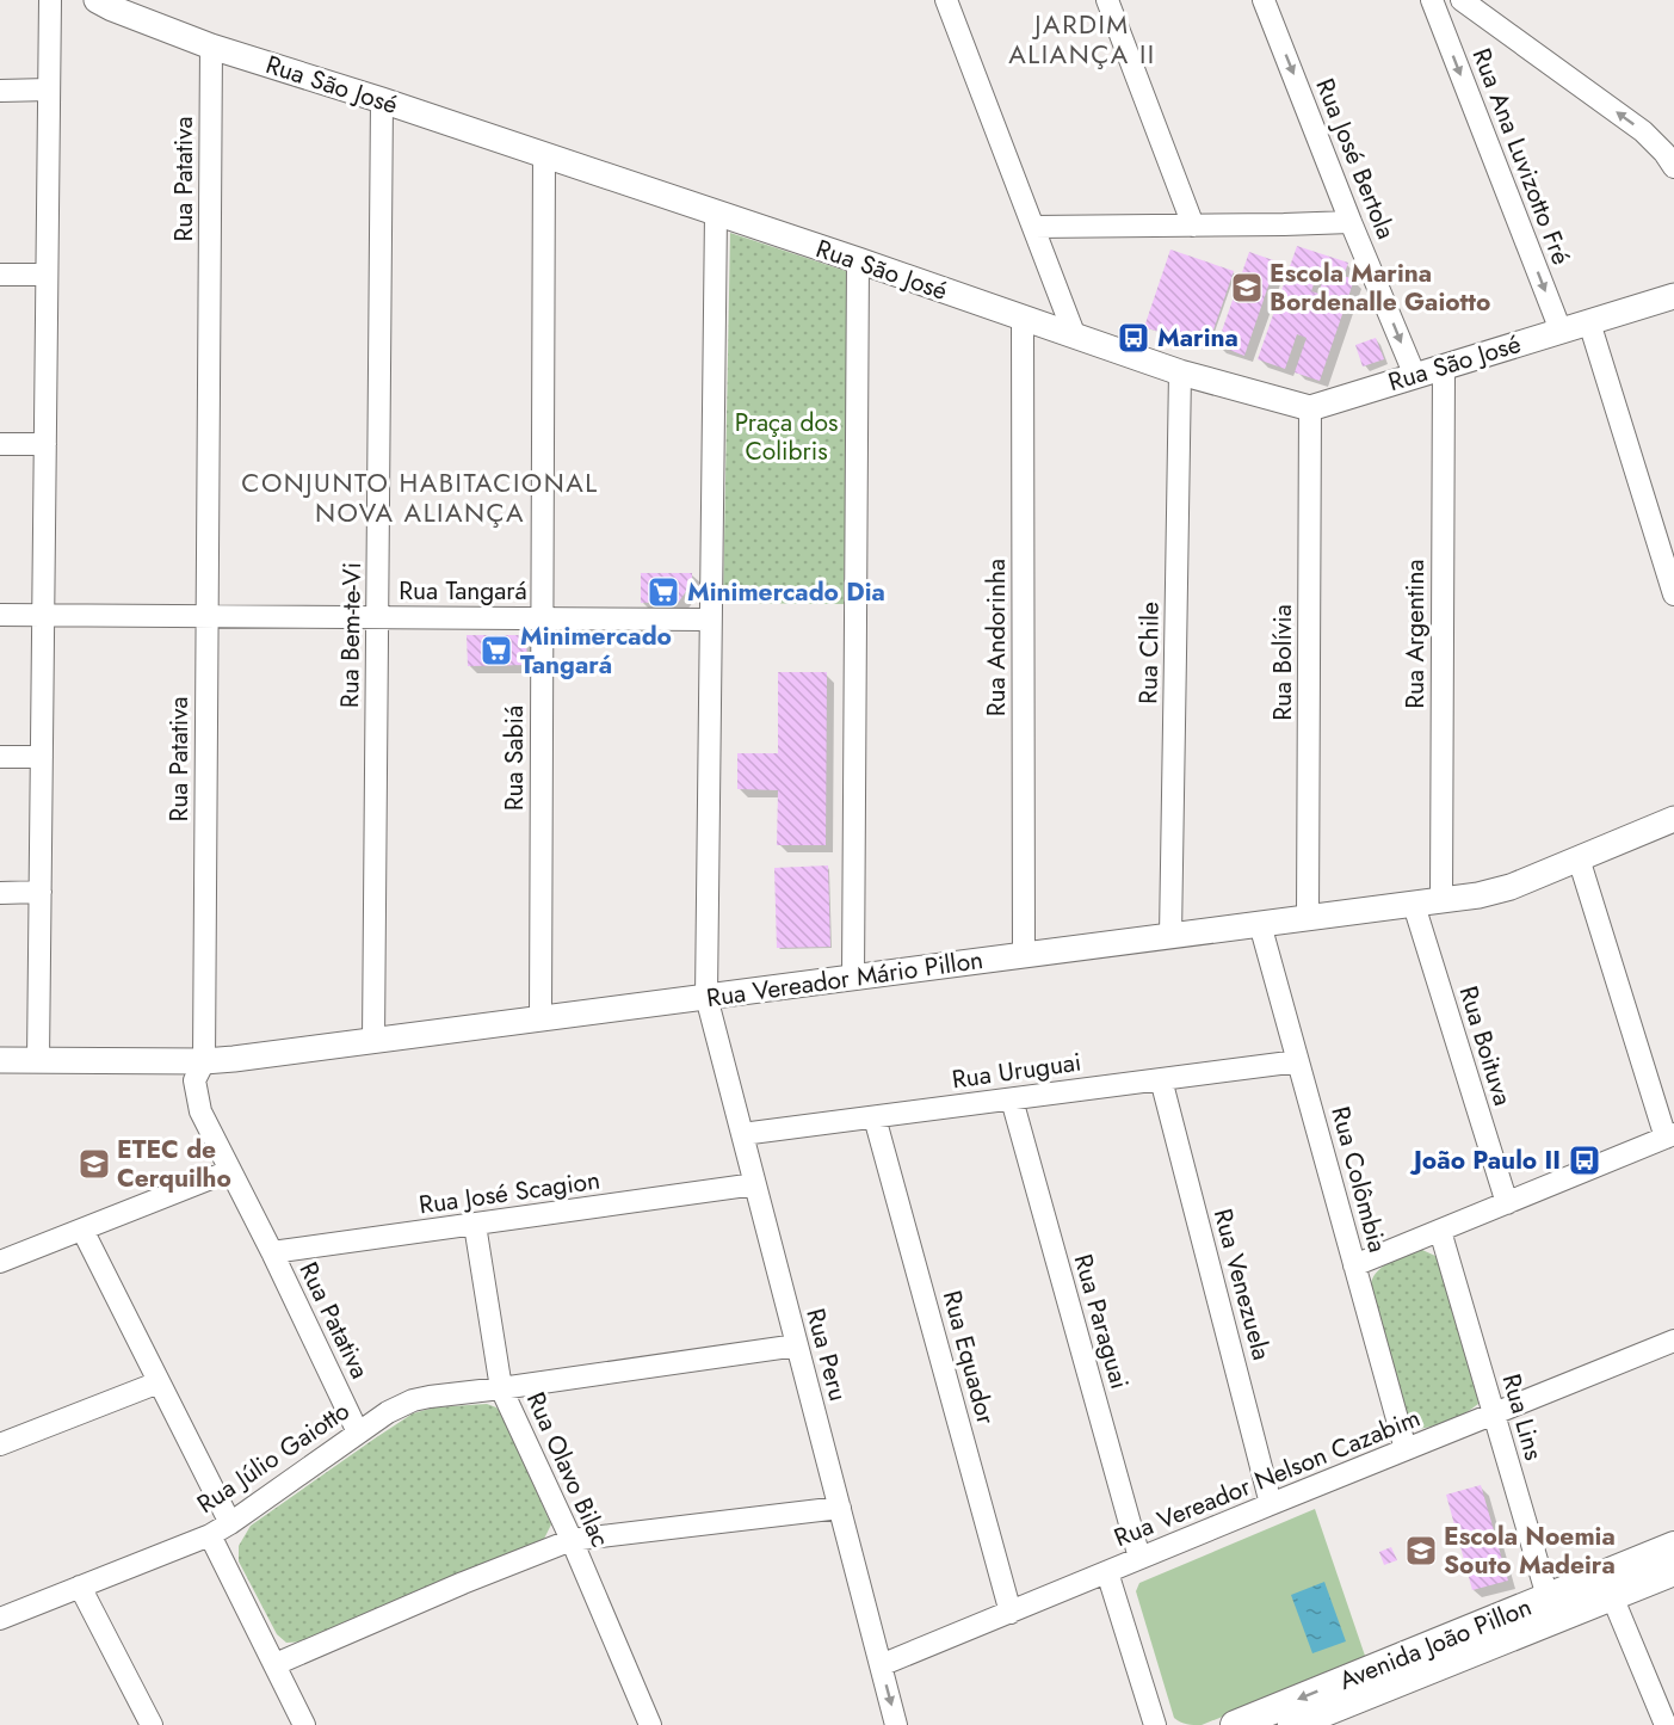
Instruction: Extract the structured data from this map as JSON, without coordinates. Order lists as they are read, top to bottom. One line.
{"streets":{"main road":["Avenida João Pillon"],"street":["Rua São José","Rua Ana Luvizotto Fré","Rua José Bertola","Rua Patativa","Rua Tangará","Rua Argentina","Rua Bem-te-Vi","Rua Andorinha","Rua Chile","Rua Bolívia","Rua Sabiá","Rua Vereador Mário Pillon","Rua Boituva","Rua Uruguai","Rua Colômbia","Rua José Scagion","Rua Venezuela","Rua Paraguai","Rua Peru","Rua Equador","Rua Lins","Rua Júlio Gaiotto","Rua Olavo Bilac","Rua Vereador Nelson Cazabim"]},"crossings":[["Rua São José","Rua Ana Luvizotto Fré"],["Rua São José","Rua José Bertola"],["Rua São José","Rua Patativa"],["Rua São José","Rua Argentina"],["Rua São José","Rua Bem-te-Vi"],["Rua São José","Rua Andorinha"],["Rua São José","Rua Chile"],["Rua São José","Rua Bolívia"],["Rua São José","Rua Sabiá"],["Rua Patativa","Rua Tangará"],["Rua Patativa","Rua Vereador Mário Pillon"],["Rua Patativa","Rua José Scagion"],["Rua Patativa","Rua Júlio Gaiotto"],["Rua Tangará","Rua Bem-te-Vi"],["Rua Tangará","Rua Sabiá"],["Rua Argentina","Rua Vereador Mário Pillon"],["Rua Bem-te-Vi","Rua Vereador Mário Pillon"],["Rua Andorinha","Rua Vereador Mário Pillon"],["Rua Chile","Rua Vereador Mário Pillon"],["Rua Bolívia","Rua Vereador Mário Pillon"],["Rua Sabiá","Rua Vereador Mário Pillon"],["Rua Vereador Mário Pillon","Rua Boituva"],["Rua Vereador Mário Pillon","Rua Colômbia"],["Rua Vereador Mário Pillon","Rua Peru"],["Rua Uruguai","Rua Colômbia"],["Rua Uruguai","Rua Venezuela"],["Rua Uruguai","Rua Paraguai"],["Rua Uruguai","Rua Peru"],["Rua Uruguai","Rua Equador"],["Rua Colômbia","Rua Vereador Nelson Cazabim"],["Rua José Scagion","Rua Peru"],["Rua José Scagion","Rua Olavo Bilac"],["Rua Venezuela","Rua Vereador Nelson Cazabim"],["Rua Paraguai","Rua Vereador Nelson Cazabim"],["Rua Peru","Rua Júlio Gaiotto"],["Rua Peru","Rua Vereador Nelson Cazabim"],["Rua Equador","Rua Vereador Nelson Cazabim"],["Rua Lins","Rua Vereador Nelson Cazabim"],["Rua Lins","Avenida João Pillon"],["Rua Júlio Gaiotto","Rua Olavo Bilac"]],"one_way":["Rua Ana Luvizotto Fré"],"districts":["JARDIM ALIANÇA II","CONJUNTO HABITACIONAL NOVA ALIANÇA"],"parks":["Praça dos Colibris"],"places":{"school or university":["Escola Marina Bordenalle Gaiotto","ETEC de Cerquilho","Escola Noemia Souto Madeira"],"bus stop":["Marina","João Paulo II"],"supermarket":["Minimercado Dia","Minimercado Tangará"]}}
